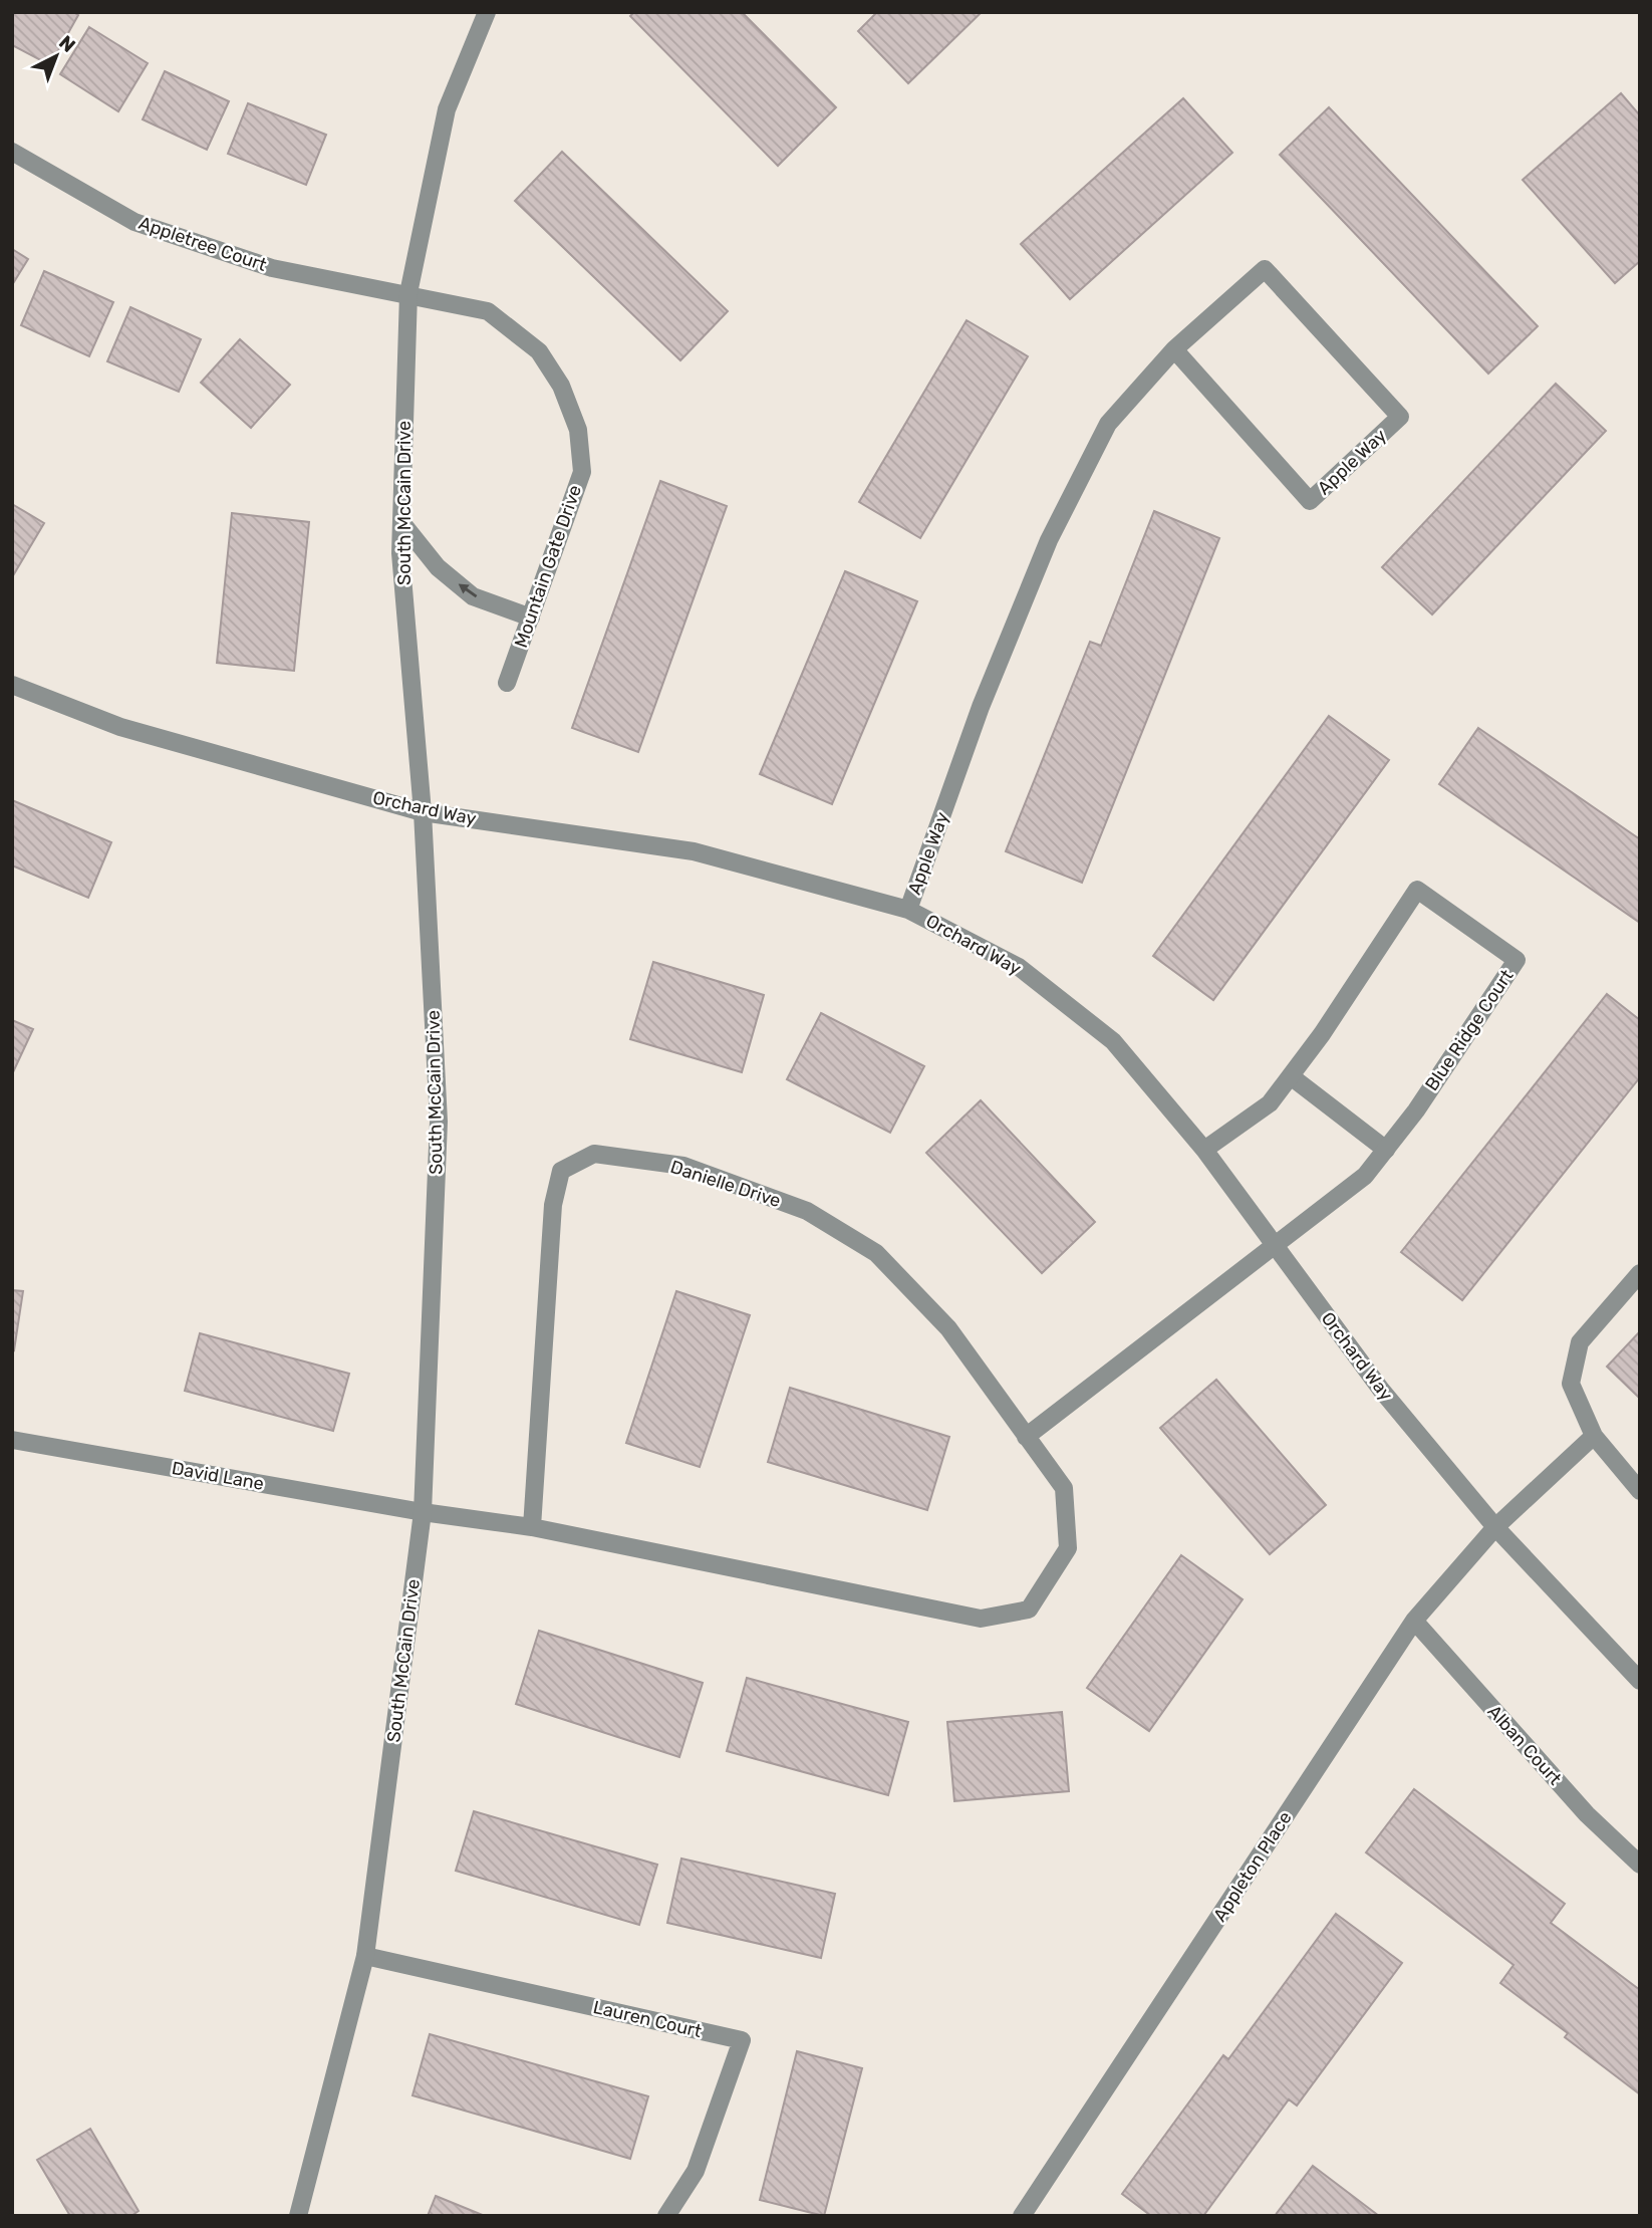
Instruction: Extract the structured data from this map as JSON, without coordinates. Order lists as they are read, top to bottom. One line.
{"streets":{"street":["Appletree Court","Apple Way","South McCain Drive","Mountain Gate Drive","Orchard Way","Blue Ridge Court","Danielle Drive","David Lane","Alban Court","Appleton Place","Lauren Court"]},"crossings":[["Appletree Court","South McCain Drive"],["Appletree Court","Mountain Gate Drive"],["Apple Way","Orchard Way"],["South McCain Drive","Mountain Gate Drive"],["South McCain Drive","Orchard Way"],["South McCain Drive","Danielle Drive"],["South McCain Drive","David Lane"],["South McCain Drive","Lauren Court"],["Orchard Way","Blue Ridge Court"],["Orchard Way","Appleton Place"],["Danielle Drive","David Lane"],["Alban Court","Appleton Place"]],"north":"top right"}
